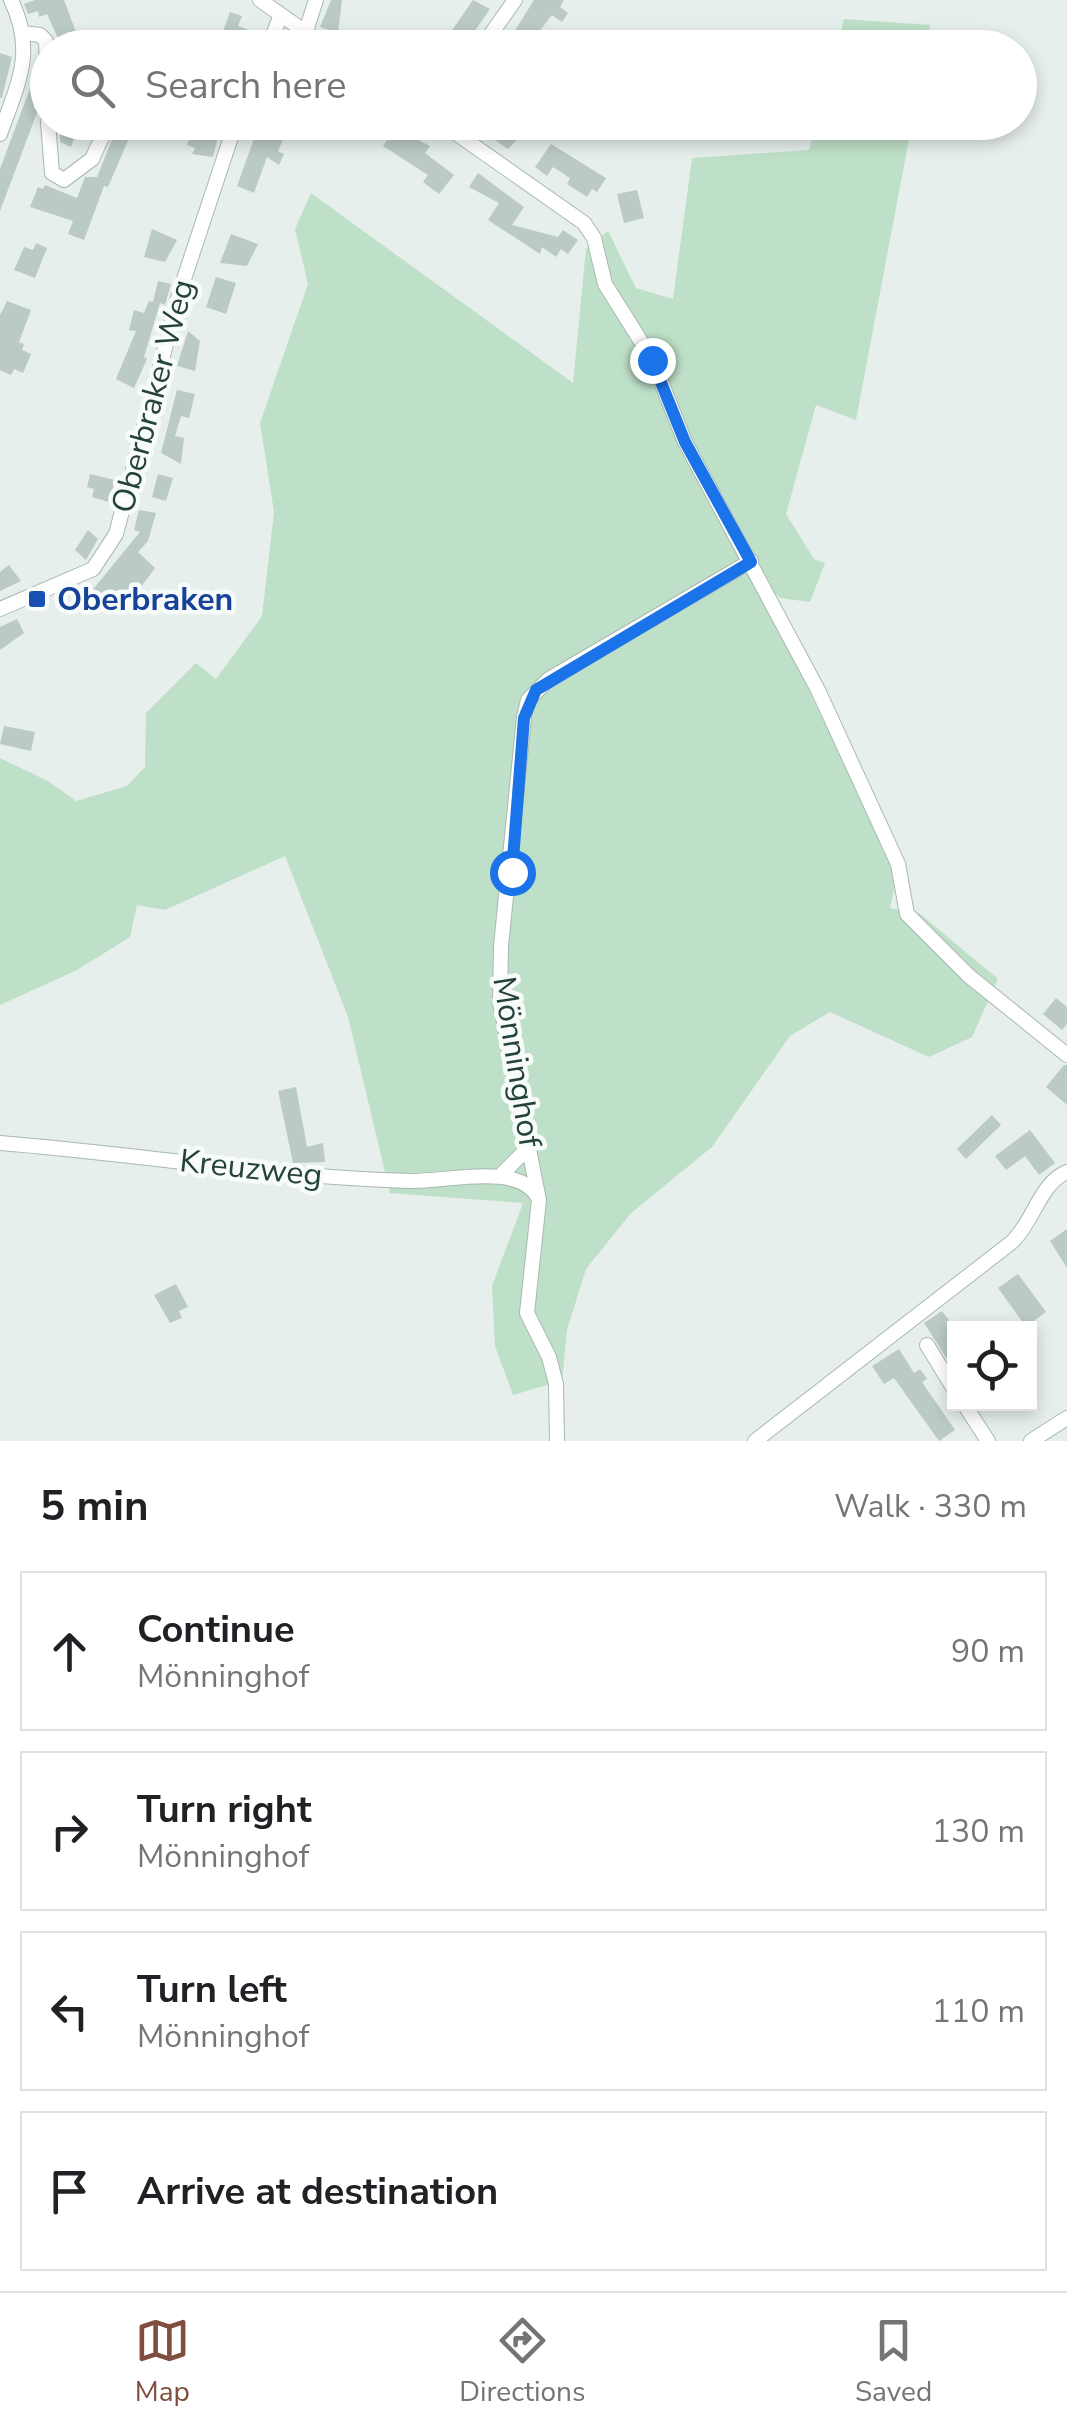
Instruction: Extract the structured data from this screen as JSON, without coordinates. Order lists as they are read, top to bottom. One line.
{"streets":{"street":["Oberbraker Weg","Mönninghof","Kreuzweg"]},"places":{"transit":["Oberbraken"]},"page":{"search":"Search here","heading":["5 min","Walk · 330 m"],"list":[["Continue","Mönninghof","90 m"],["Turn right","Mönninghof","130 m"],["Turn left","Mönninghof","110 m"],"Arrive at destination"],"nav":["Map","Directions","Saved"]}}
